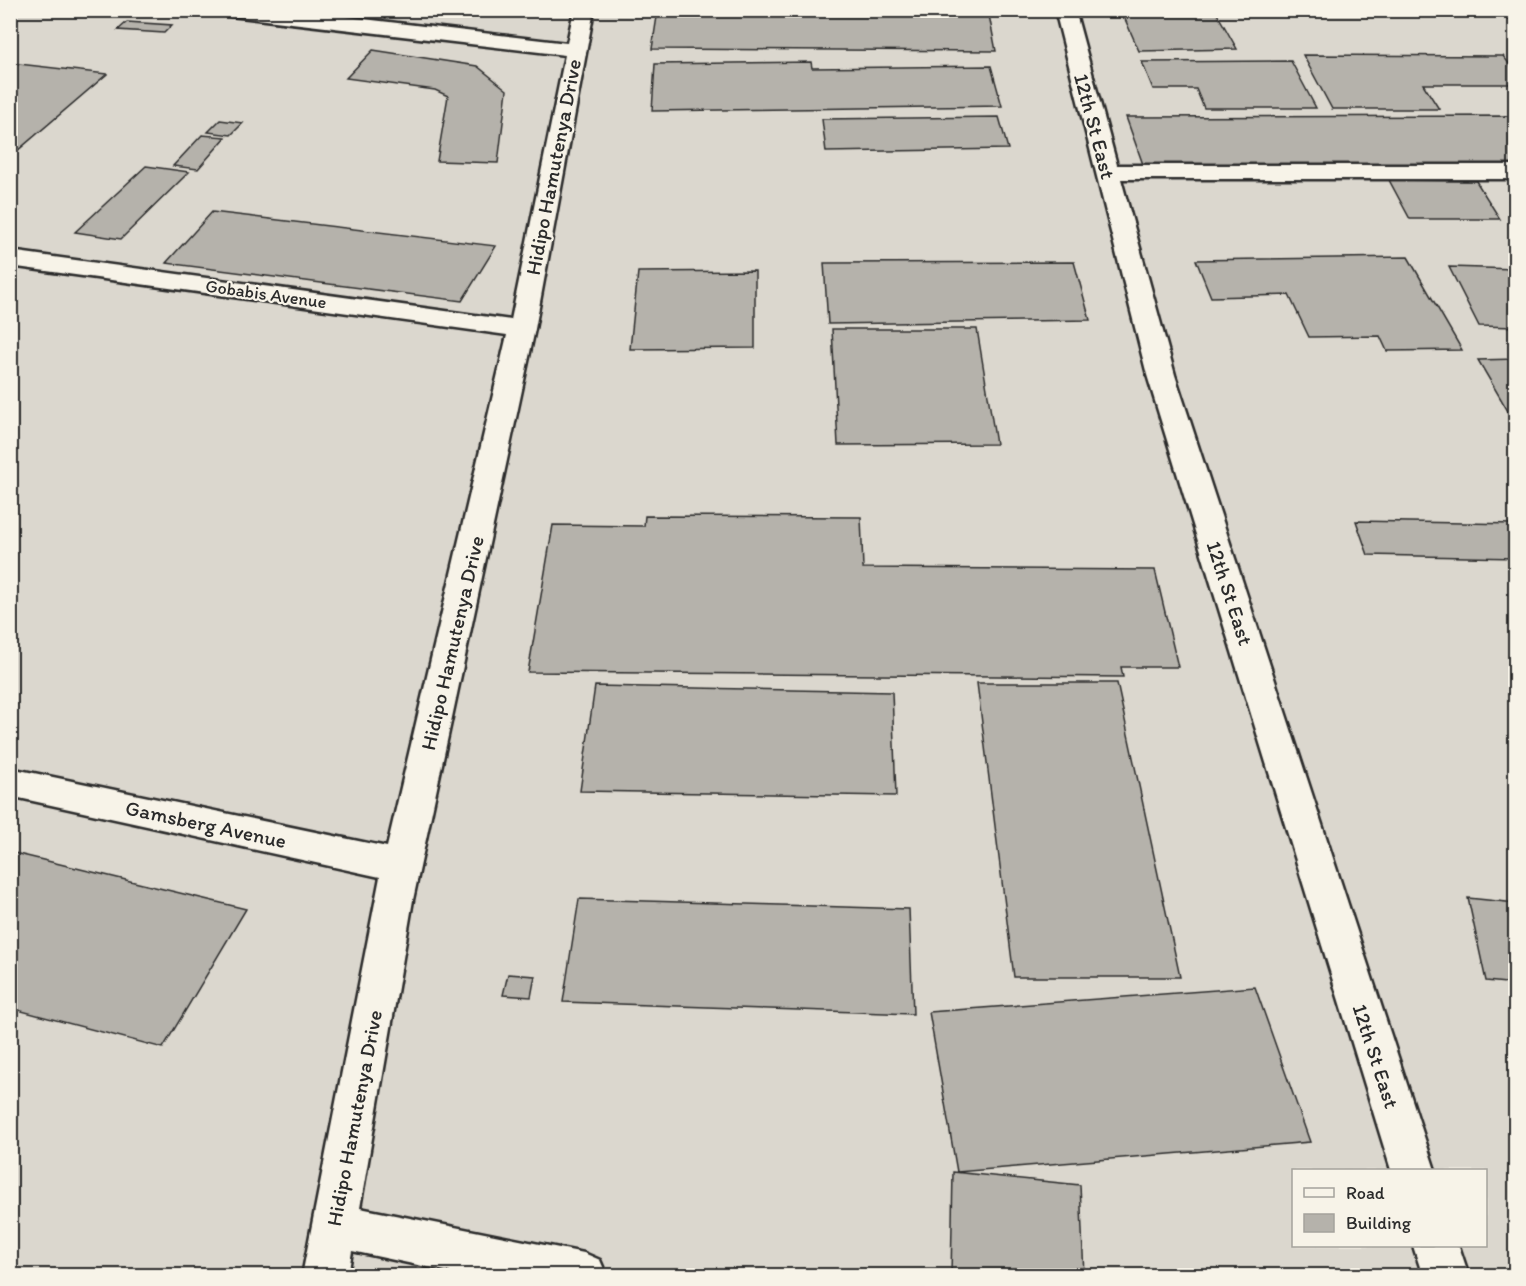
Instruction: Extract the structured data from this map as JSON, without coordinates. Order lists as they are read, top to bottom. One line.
{"streets":{"street":["12th St East","Hidipo Hamutenya Drive","Gobabis Avenue","Gamsberg Avenue"]},"crossings":[["Hidipo Hamutenya Drive","Gobabis Avenue"],["Hidipo Hamutenya Drive","Gamsberg Avenue"]],"legend":["Road","Building"]}
